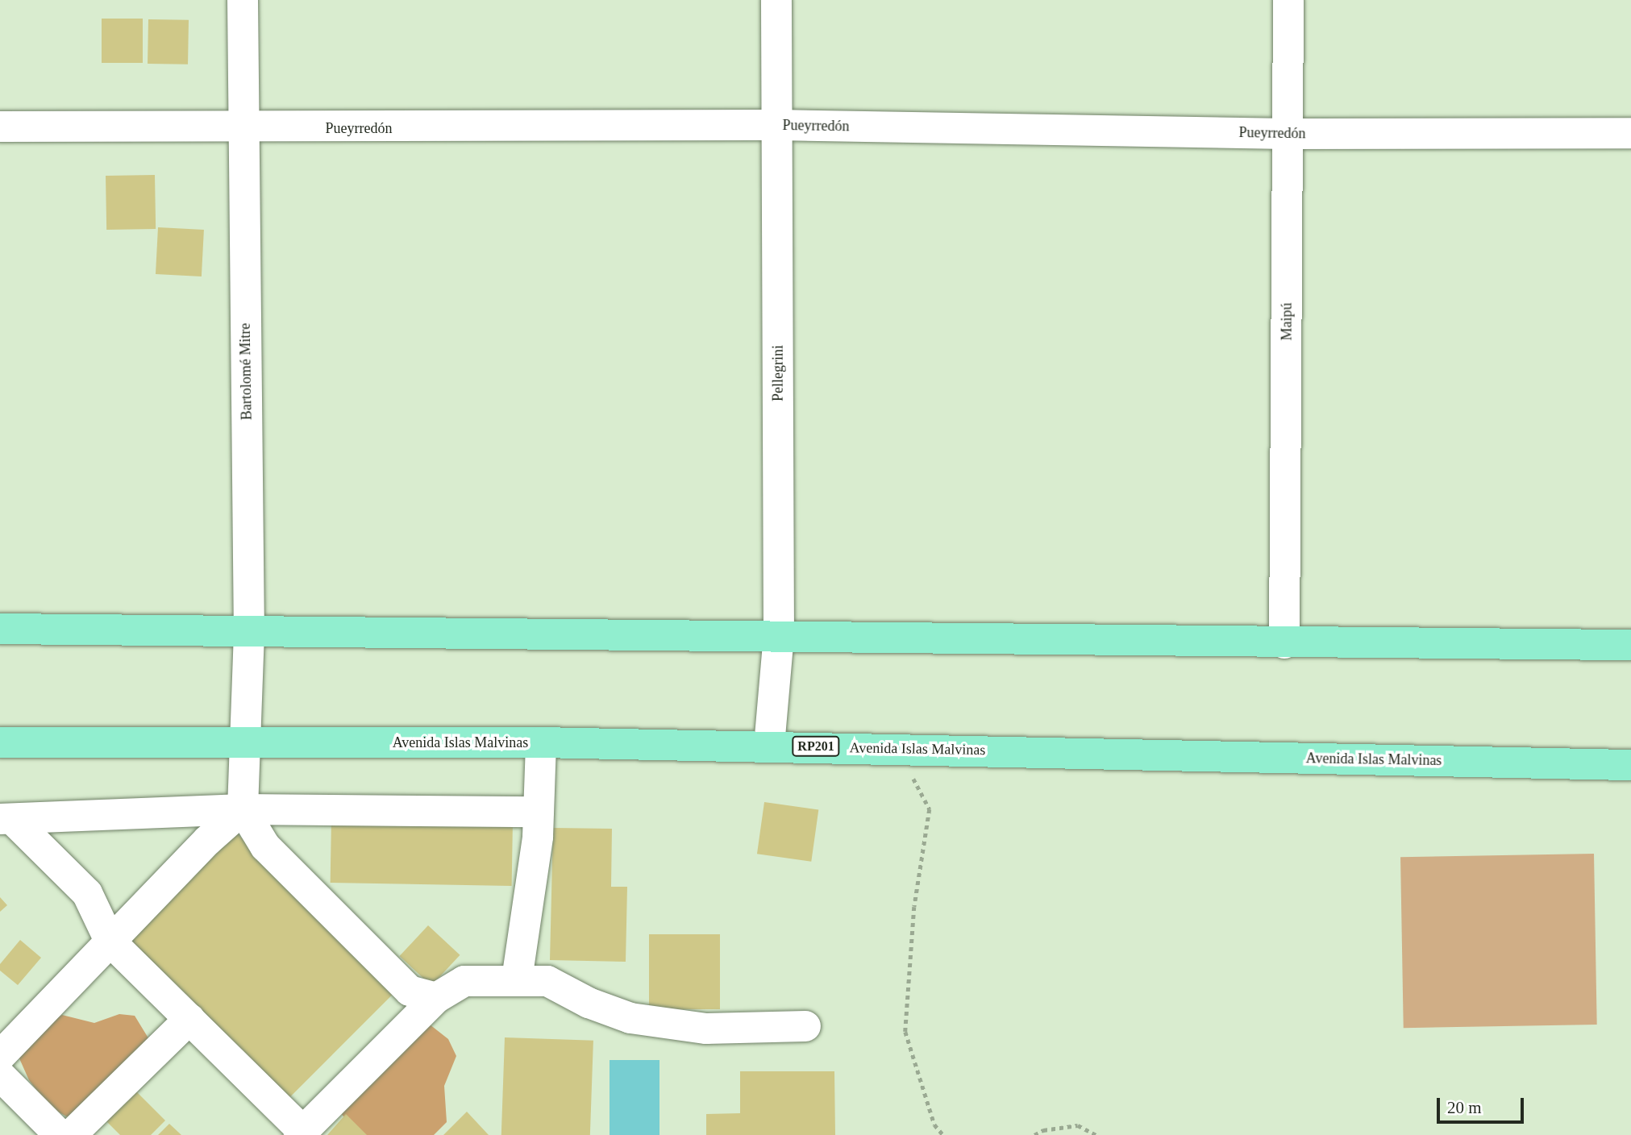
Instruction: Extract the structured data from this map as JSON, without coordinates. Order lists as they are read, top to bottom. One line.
{"streets":{"main road":["Avenida Islas Malvinas","RP201"],"street":["Pueyrredón","Maipú","Bartolomé Mitre","Pellegrini"]},"crossings":[["Pueyrredón","Maipú"],["Pueyrredón","Bartolomé Mitre"],["Pueyrredón","Pellegrini"],["Bartolomé Mitre","Avenida Islas Malvinas"],["Pellegrini","Avenida Islas Malvinas"]],"scale_bar":"20 m"}
